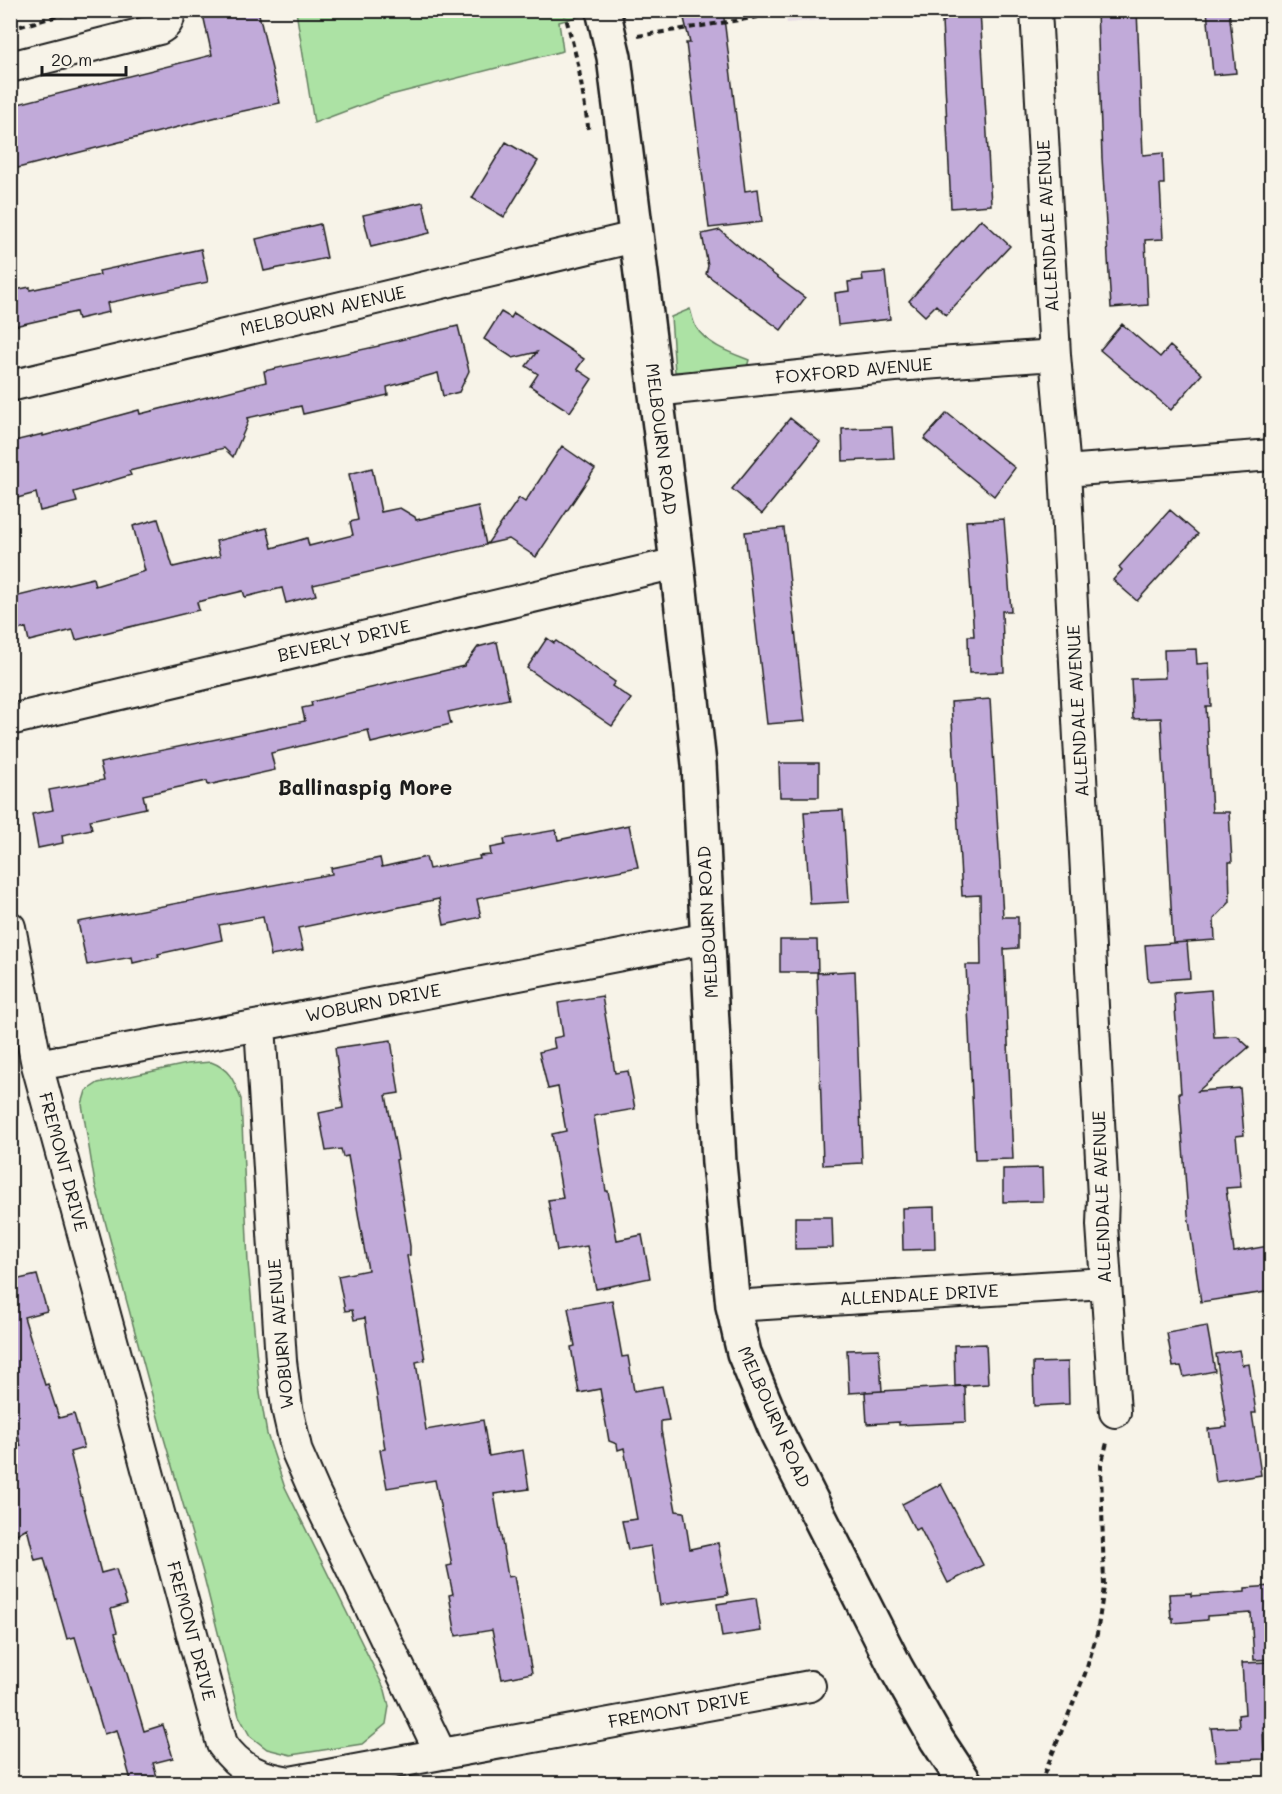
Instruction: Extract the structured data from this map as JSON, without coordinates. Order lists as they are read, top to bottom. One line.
{"streets":{"street":["ALLENDALE AVENUE","MELBOURN AVENUE","FOXFORD AVENUE","MELBOURN ROAD","BEVERLY DRIVE","WOBURN DRIVE","FREMONT DRIVE","ALLENDALE DRIVE","WOBURN AVENUE"]},"crossings":[["ALLENDALE AVENUE","FOXFORD AVENUE"],["ALLENDALE AVENUE","ALLENDALE DRIVE"],["MELBOURN AVENUE","MELBOURN ROAD"],["FOXFORD AVENUE","MELBOURN ROAD"],["MELBOURN ROAD","BEVERLY DRIVE"],["MELBOURN ROAD","WOBURN DRIVE"],["MELBOURN ROAD","ALLENDALE DRIVE"],["WOBURN DRIVE","FREMONT DRIVE"],["WOBURN DRIVE","WOBURN AVENUE"],["FREMONT DRIVE","WOBURN AVENUE"]],"districts":["Ballinaspig More"],"scale_bar":"20 m"}
